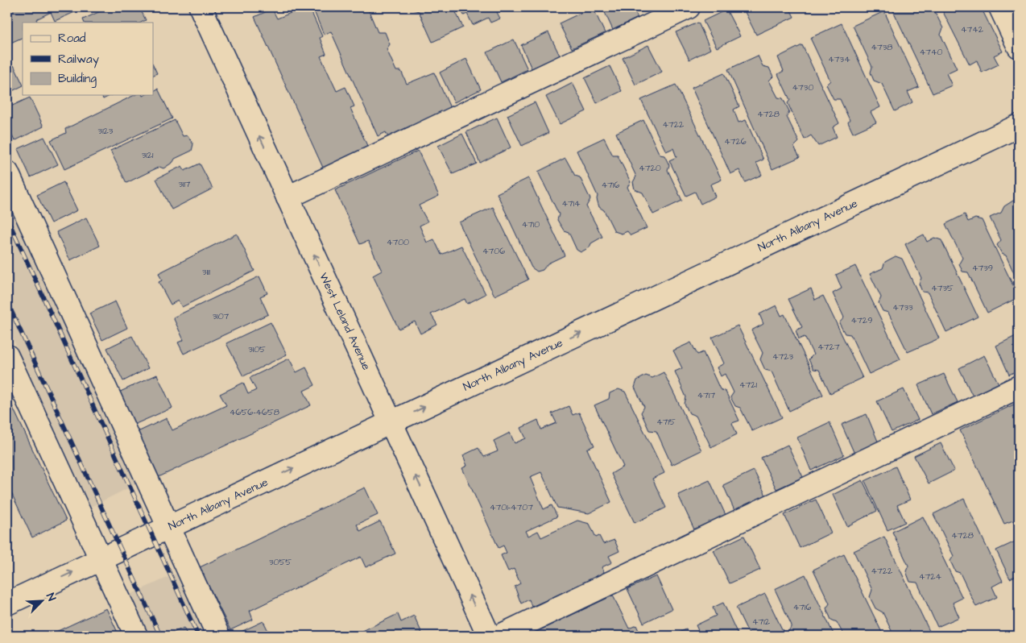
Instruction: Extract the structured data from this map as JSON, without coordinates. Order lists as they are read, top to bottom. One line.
{"streets":{"street":["North Albany Avenue","West Leland Avenue"]},"crossings":[["North Albany Avenue","West Leland Avenue"]],"one_way":["North Albany Avenue","West Leland Avenue"],"house_numbers":["4742","4738","4740","4734","4730","4728","4722","3123","4726","3121","4720","3117","4716","4714","4710","4700","4706","4739","3111","4735","4733","3107","4729","4727","3105","4723","4721","4717","4656-4658","4715","4701-4707","4728","3055","4722","4724","4716","4712"],"legend":["Road","Railway","Building"],"north":"top right"}
